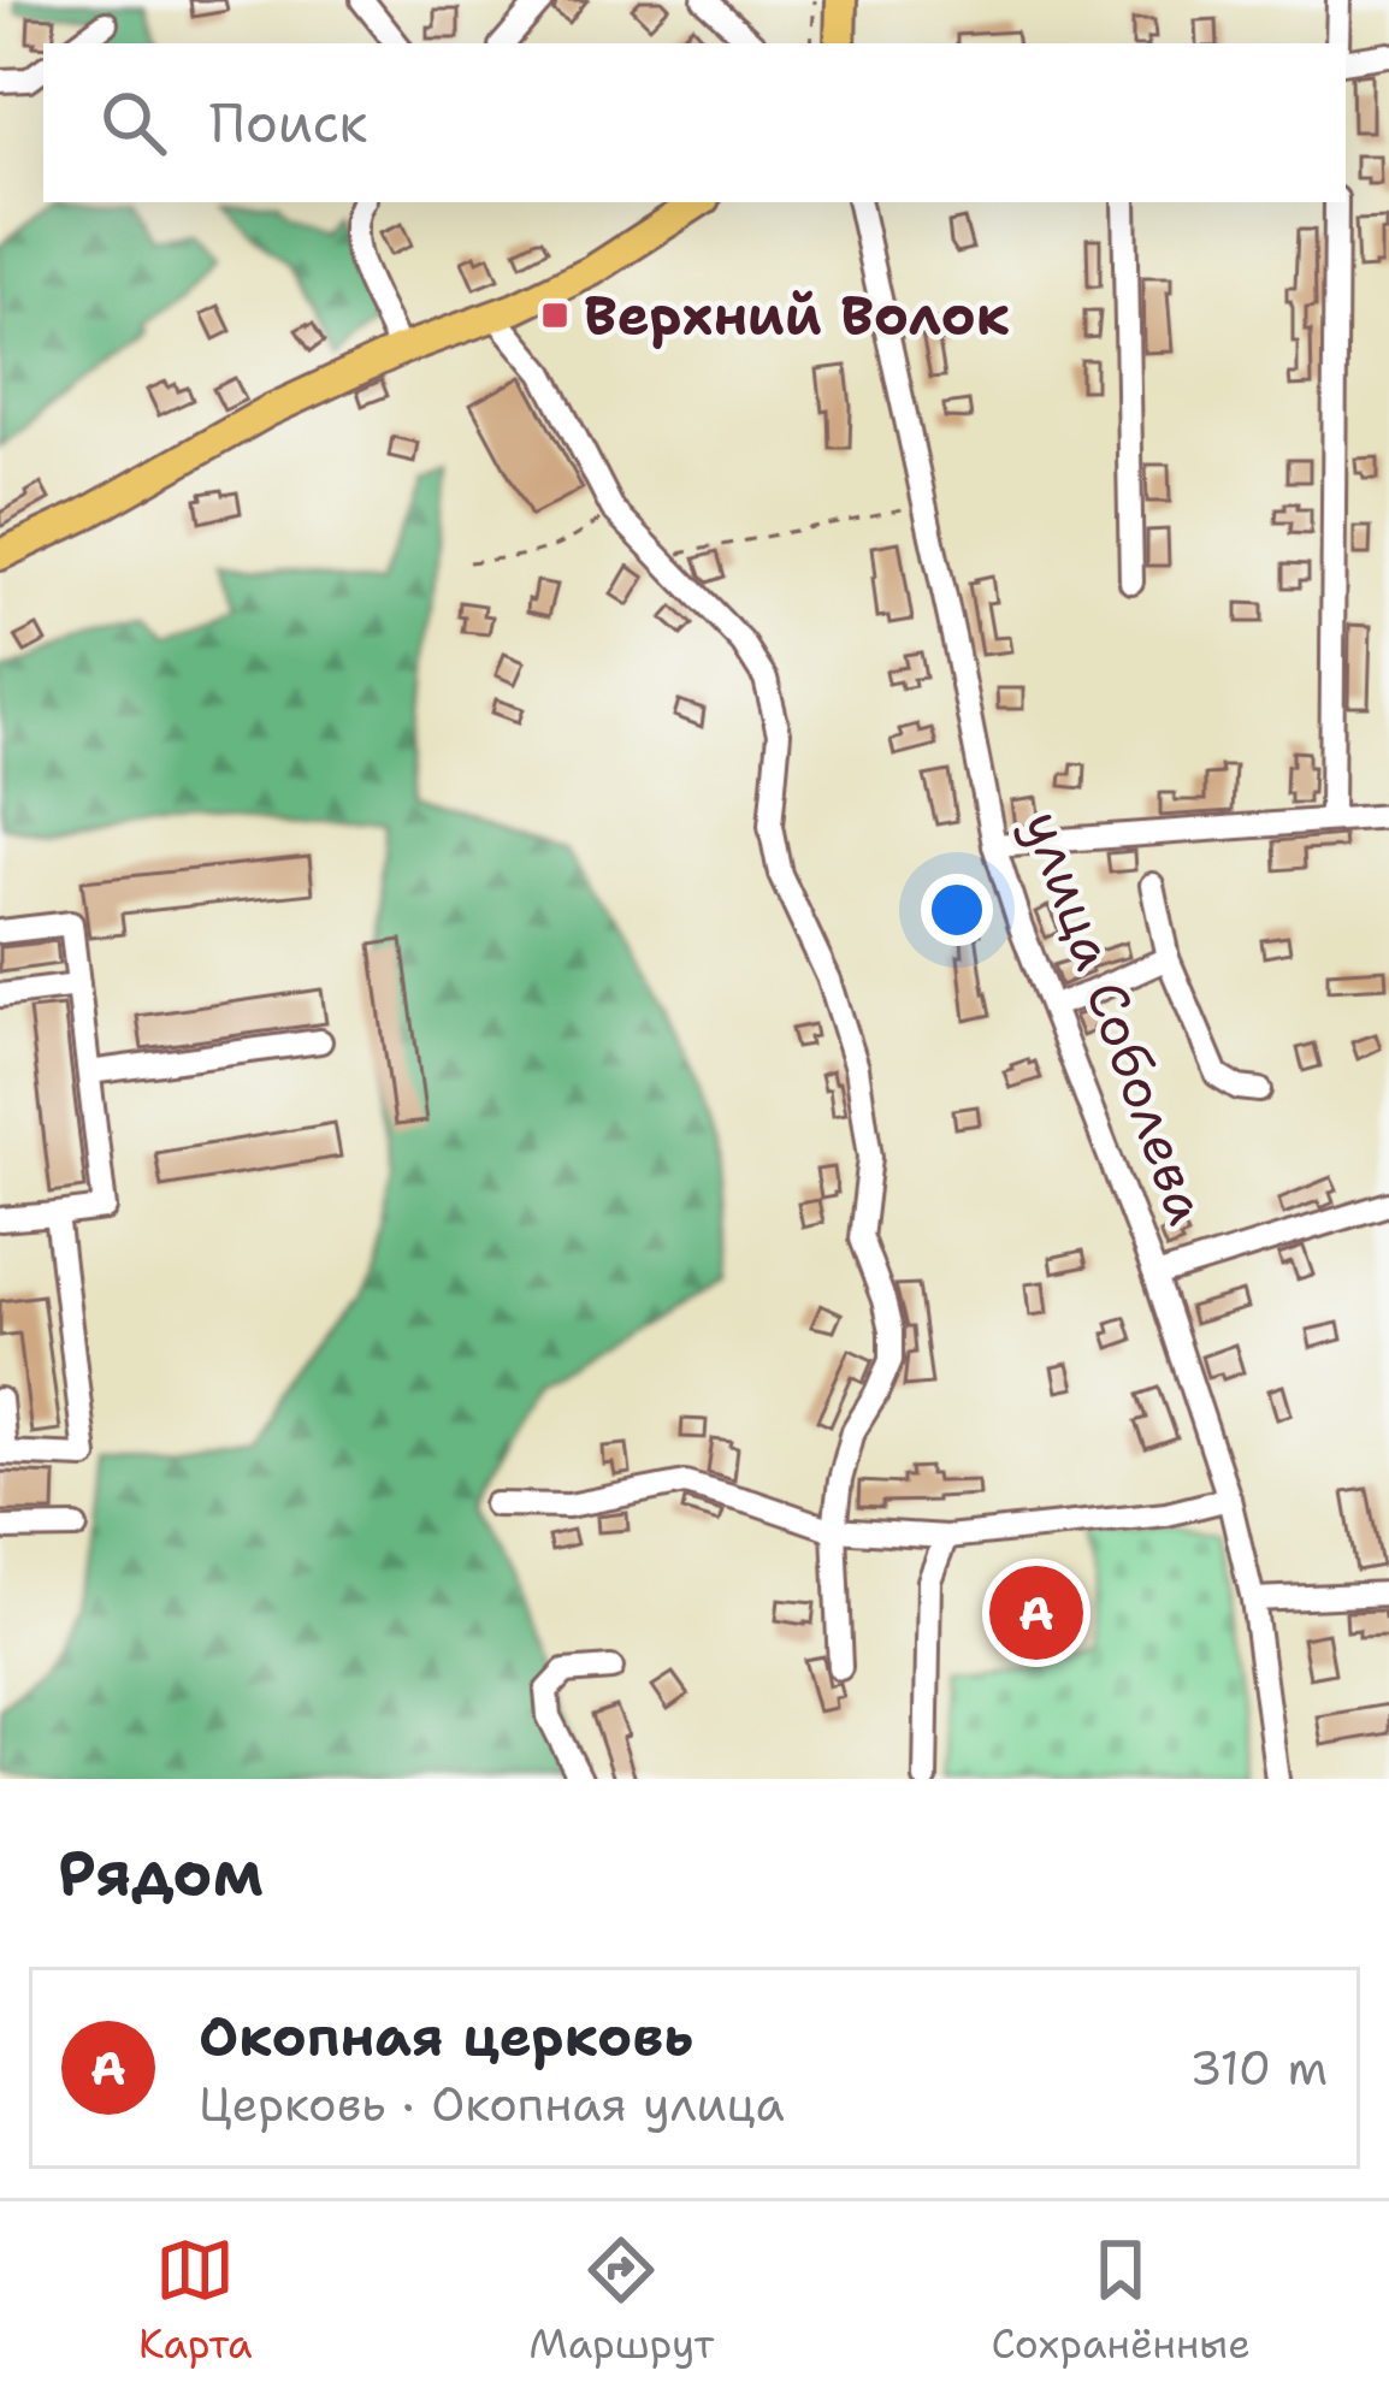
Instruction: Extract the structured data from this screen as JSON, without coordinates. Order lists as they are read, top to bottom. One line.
{"streets":{"street":["улица Соболева"]},"places":{"transit":["Верхний Волок"]},"page":{"search":"Поиск","pins":"A","heading":"Рядом","list":[{"mark":"A","name":"Окопная церковь","note":"Церковь · Окопная улица","value":"310 m"}],"nav":["Карта","Маршрут","Сохранённые"]}}
